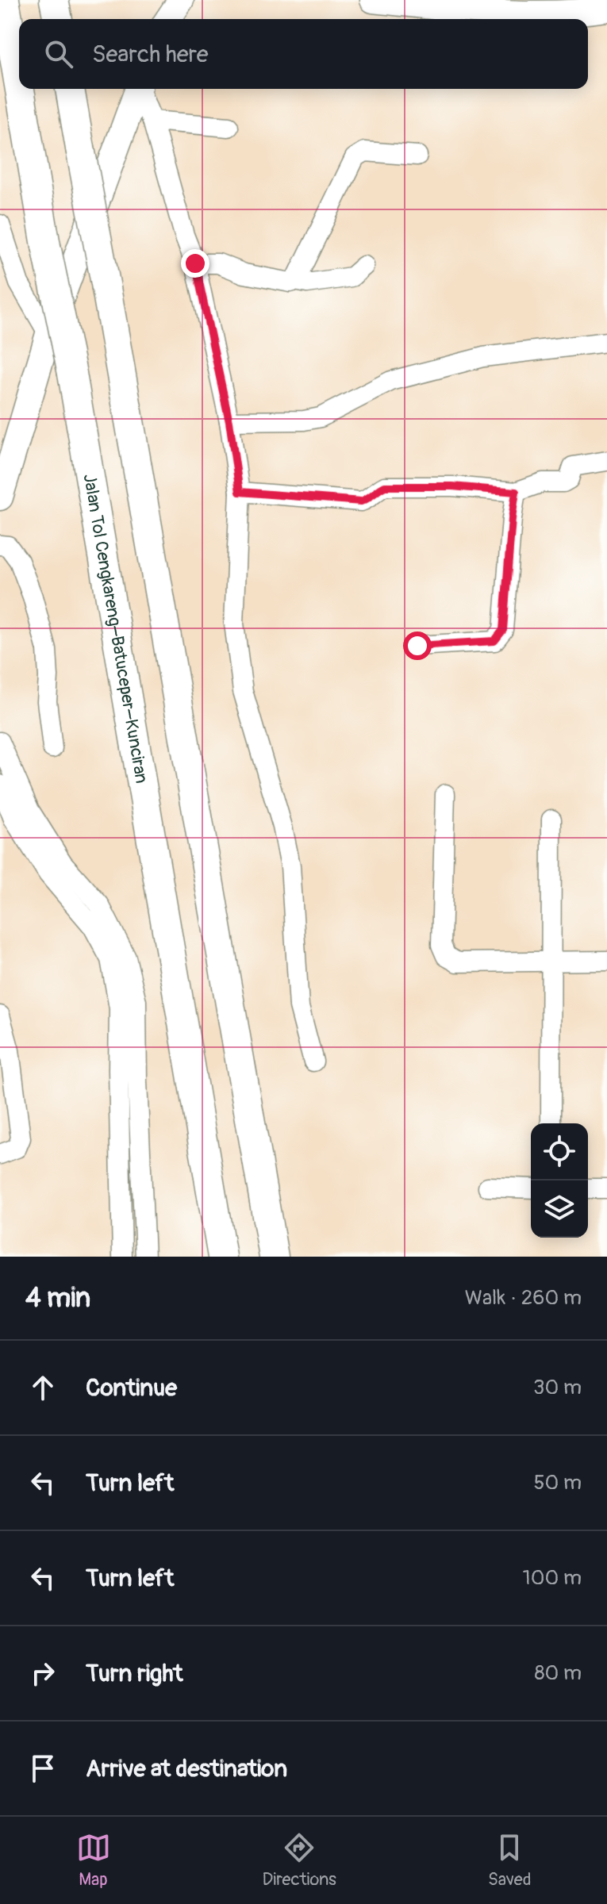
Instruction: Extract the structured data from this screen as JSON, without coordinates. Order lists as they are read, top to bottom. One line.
{"streets":{"highway":["Jalan Tol Cengkareng–Batuceper–Kunciran"]},"page":{"search":"Search here","heading":["4 min","Walk · 260 m"],"list":[["Continue","30 m"],["Turn left","50 m"],["Turn left","100 m"],["Turn right","80 m"],"Arrive at destination"],"nav":["Map","Directions","Saved"]}}
